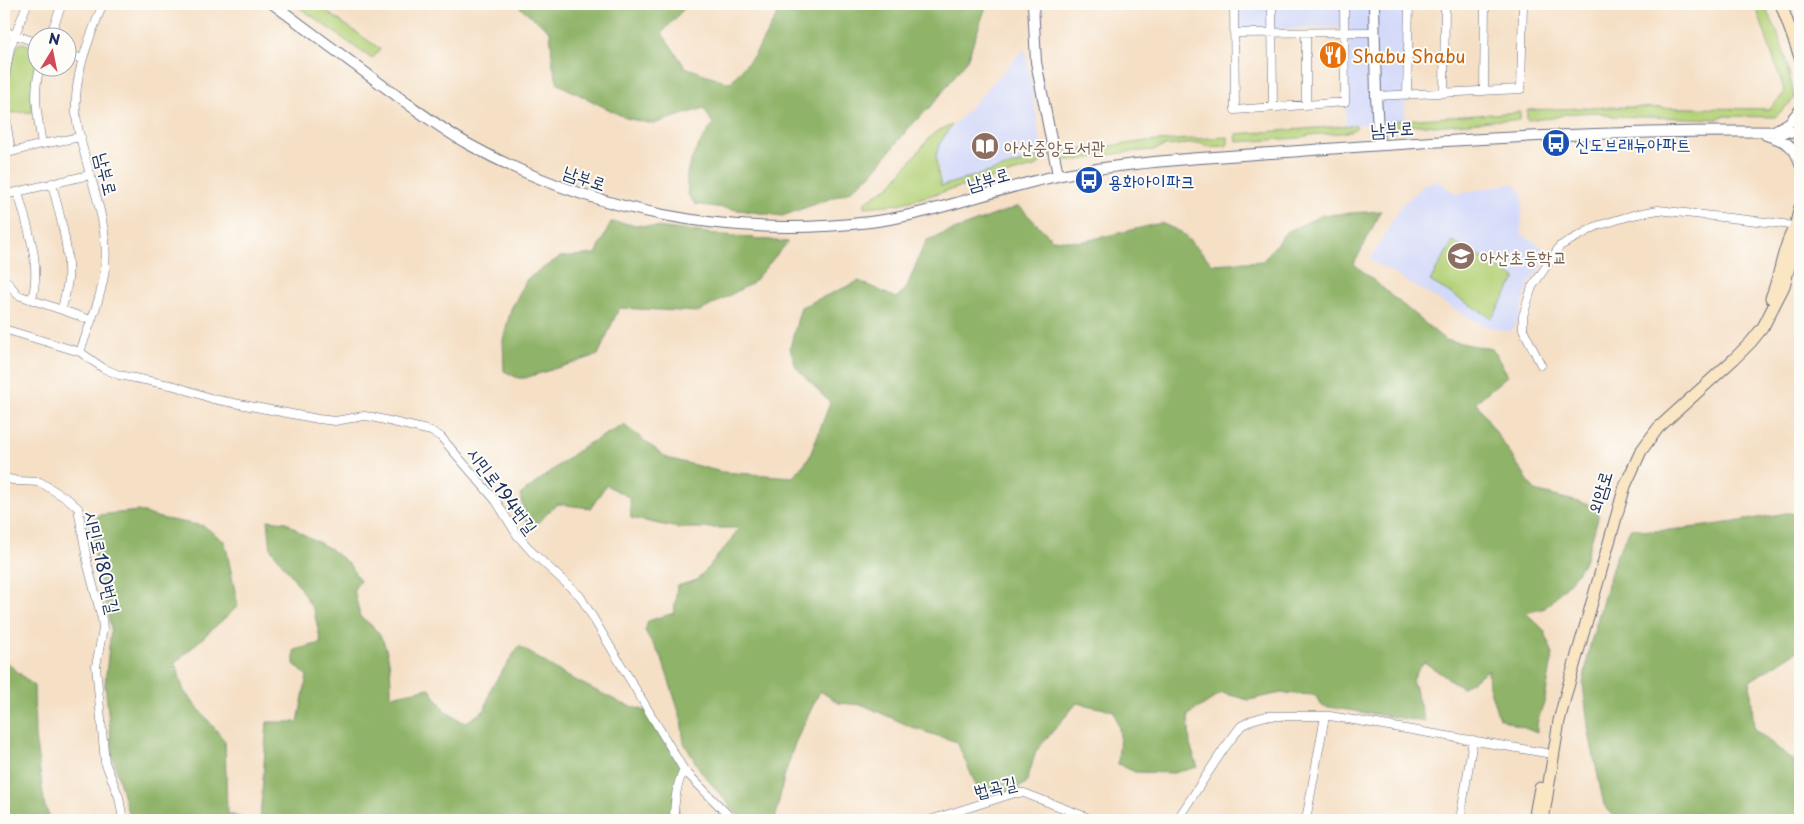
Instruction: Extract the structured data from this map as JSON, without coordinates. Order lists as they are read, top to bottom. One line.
{"streets":{"main road":["외암로"],"street":["남부로","시민로194번길","시민로180번길","법곡길"]},"crossings":[["남부로","시민로194번길"]],"places":{"restaurant":["Shabu Shabu"],"bus stop":["신도브래뉴아파트","용화아이파크"],"library":["아산중앙도서관"],"school or university":["아산초등학교"]},"north":"top"}
